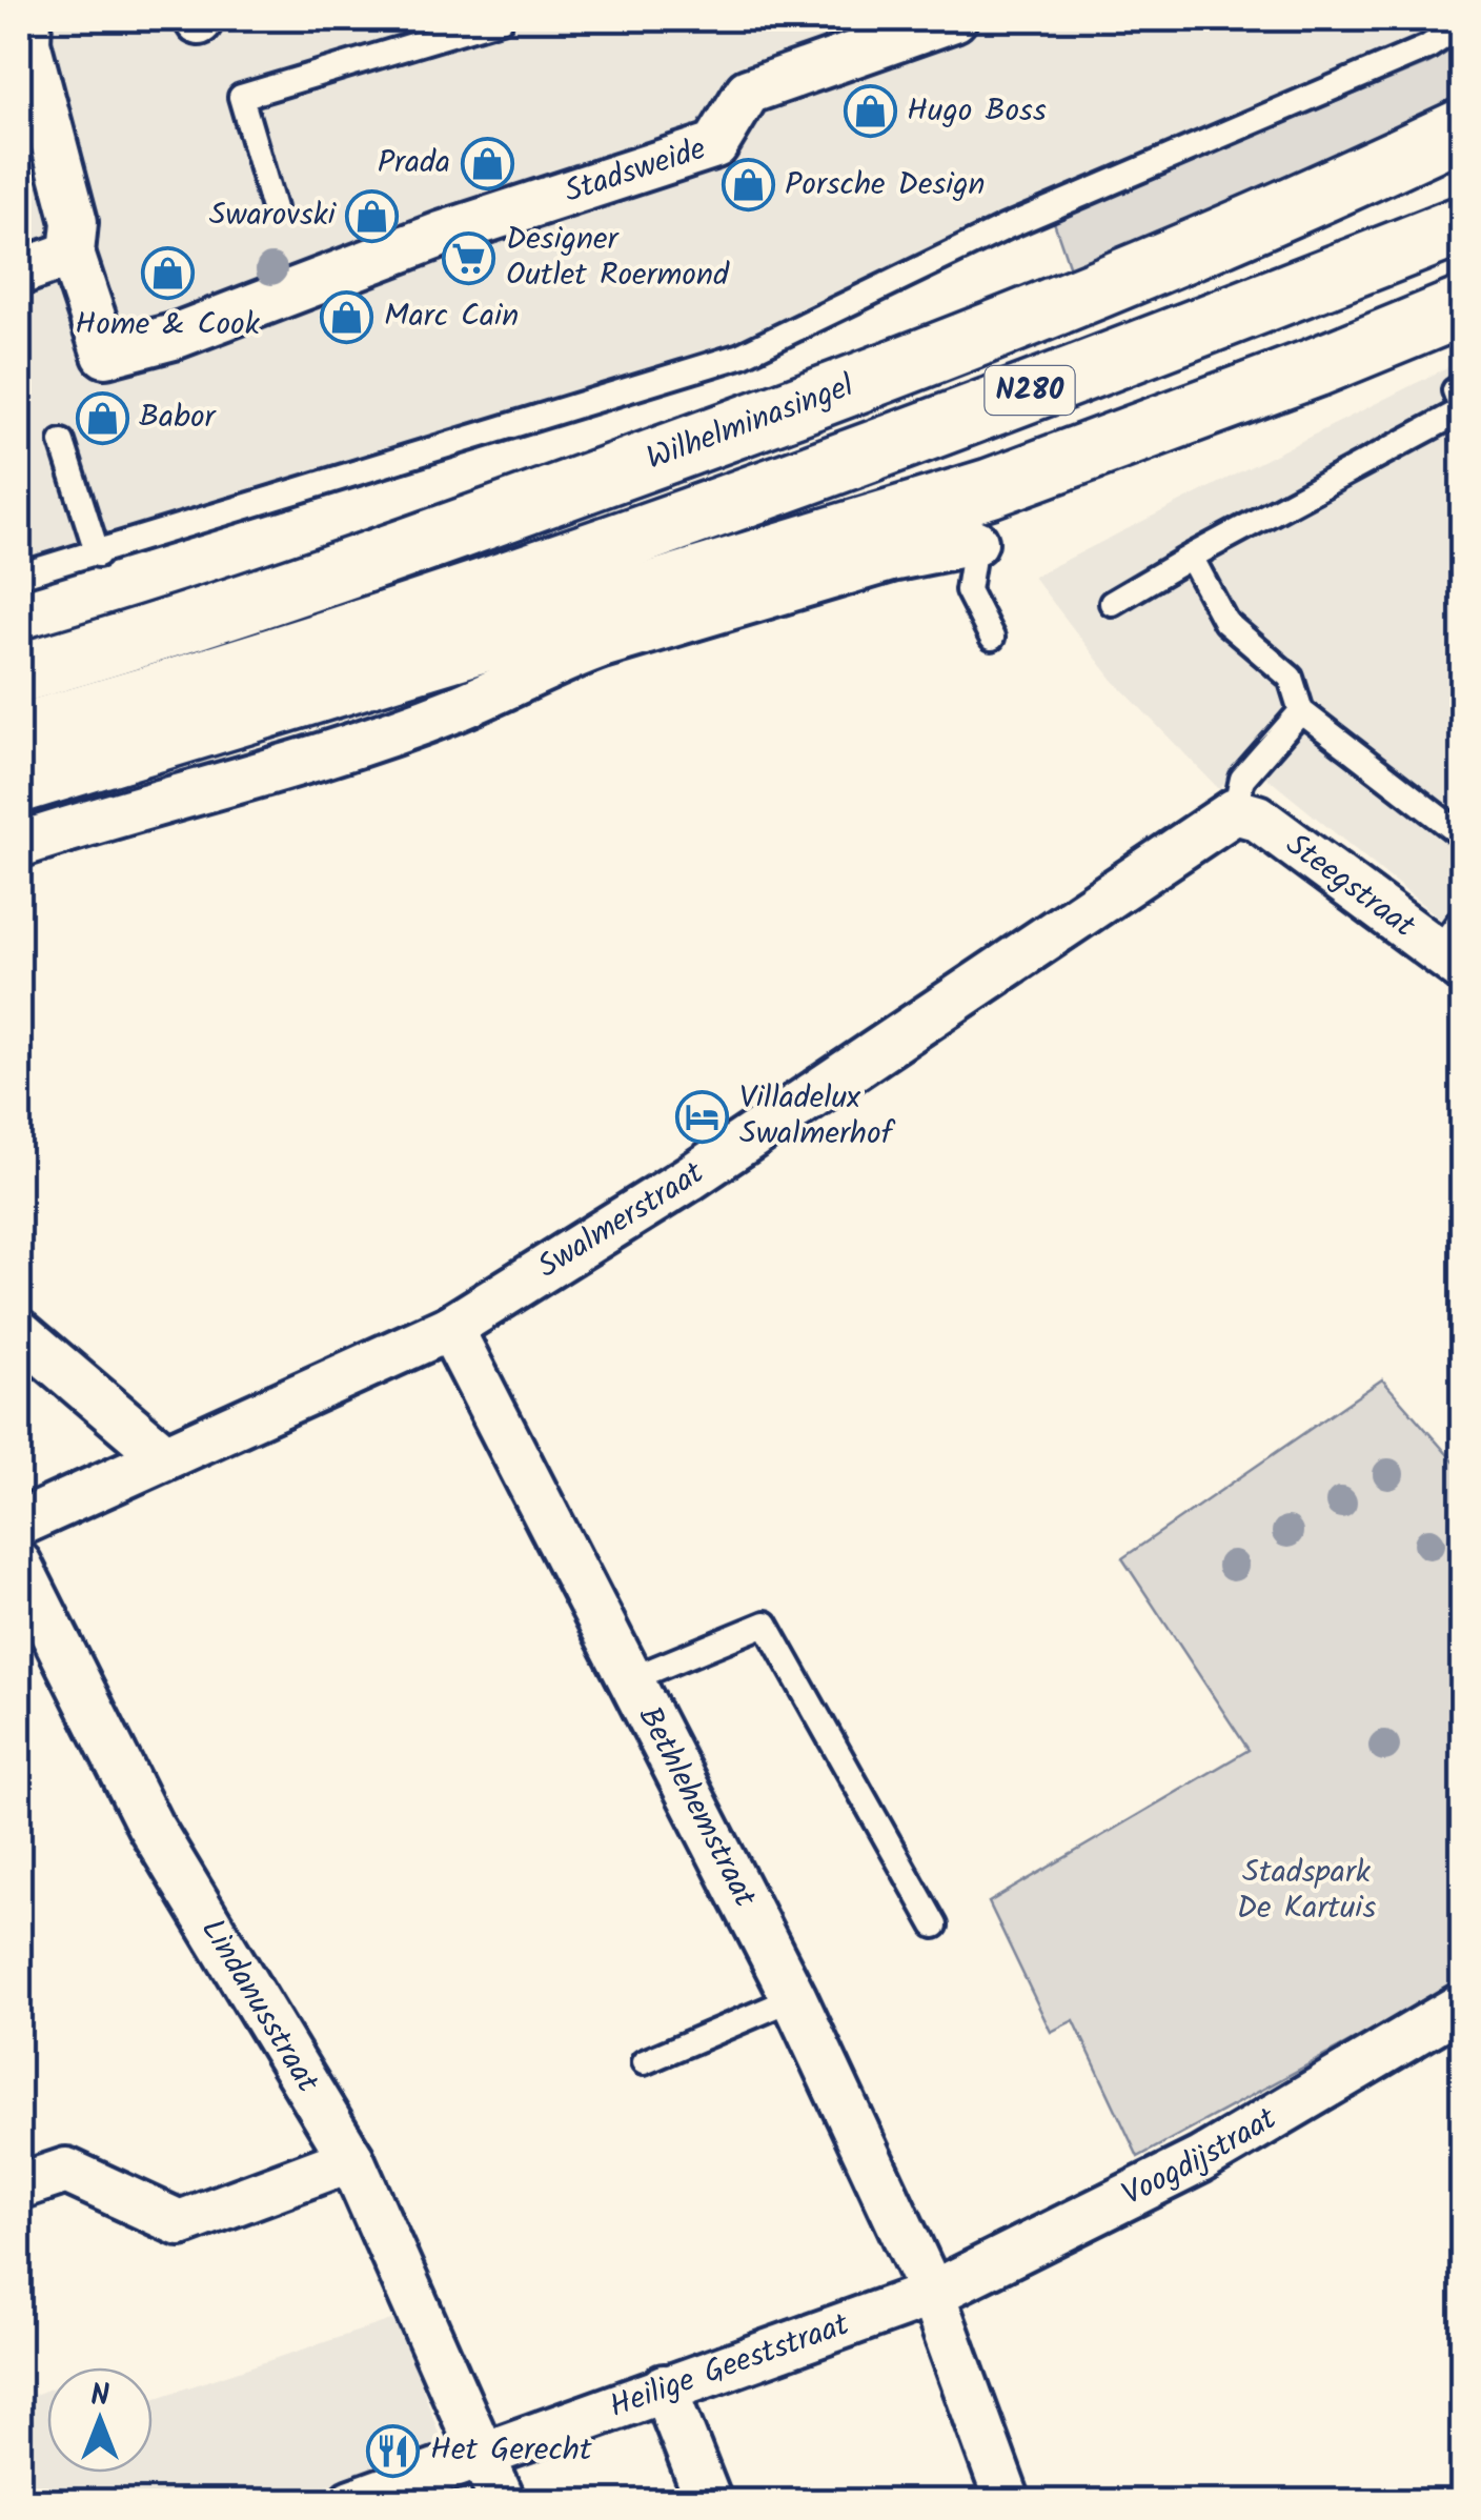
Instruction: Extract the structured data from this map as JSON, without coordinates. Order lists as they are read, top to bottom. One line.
{"streets":{"main road":["N280","Wilhelminasingel"],"street":["Stadsweide","Steegstraat","Swalmerstraat","Bethlehemstraat","Lindanusstraat","Voogdijstraat","Heilige Geeststraat"]},"crossings":[["Steegstraat","Swalmerstraat"],["Swalmerstraat","Bethlehemstraat"],["Bethlehemstraat","Voogdijstraat"],["Bethlehemstraat","Heilige Geeststraat"],["Lindanusstraat","Heilige Geeststraat"],["Voogdijstraat","Heilige Geeststraat"]],"parks":["Stadspark De Kartuis"],"places":{"shop":["Hugo Boss","Prada","Porsche Design","Swarovski","Home & Cook","Marc Cain","Babor"],"supermarket":["Designer Outlet Roermond"],"hotel":["Villadelux Swalmerhof"],"restaurant":["Het Gerecht"]},"north":"top"}
